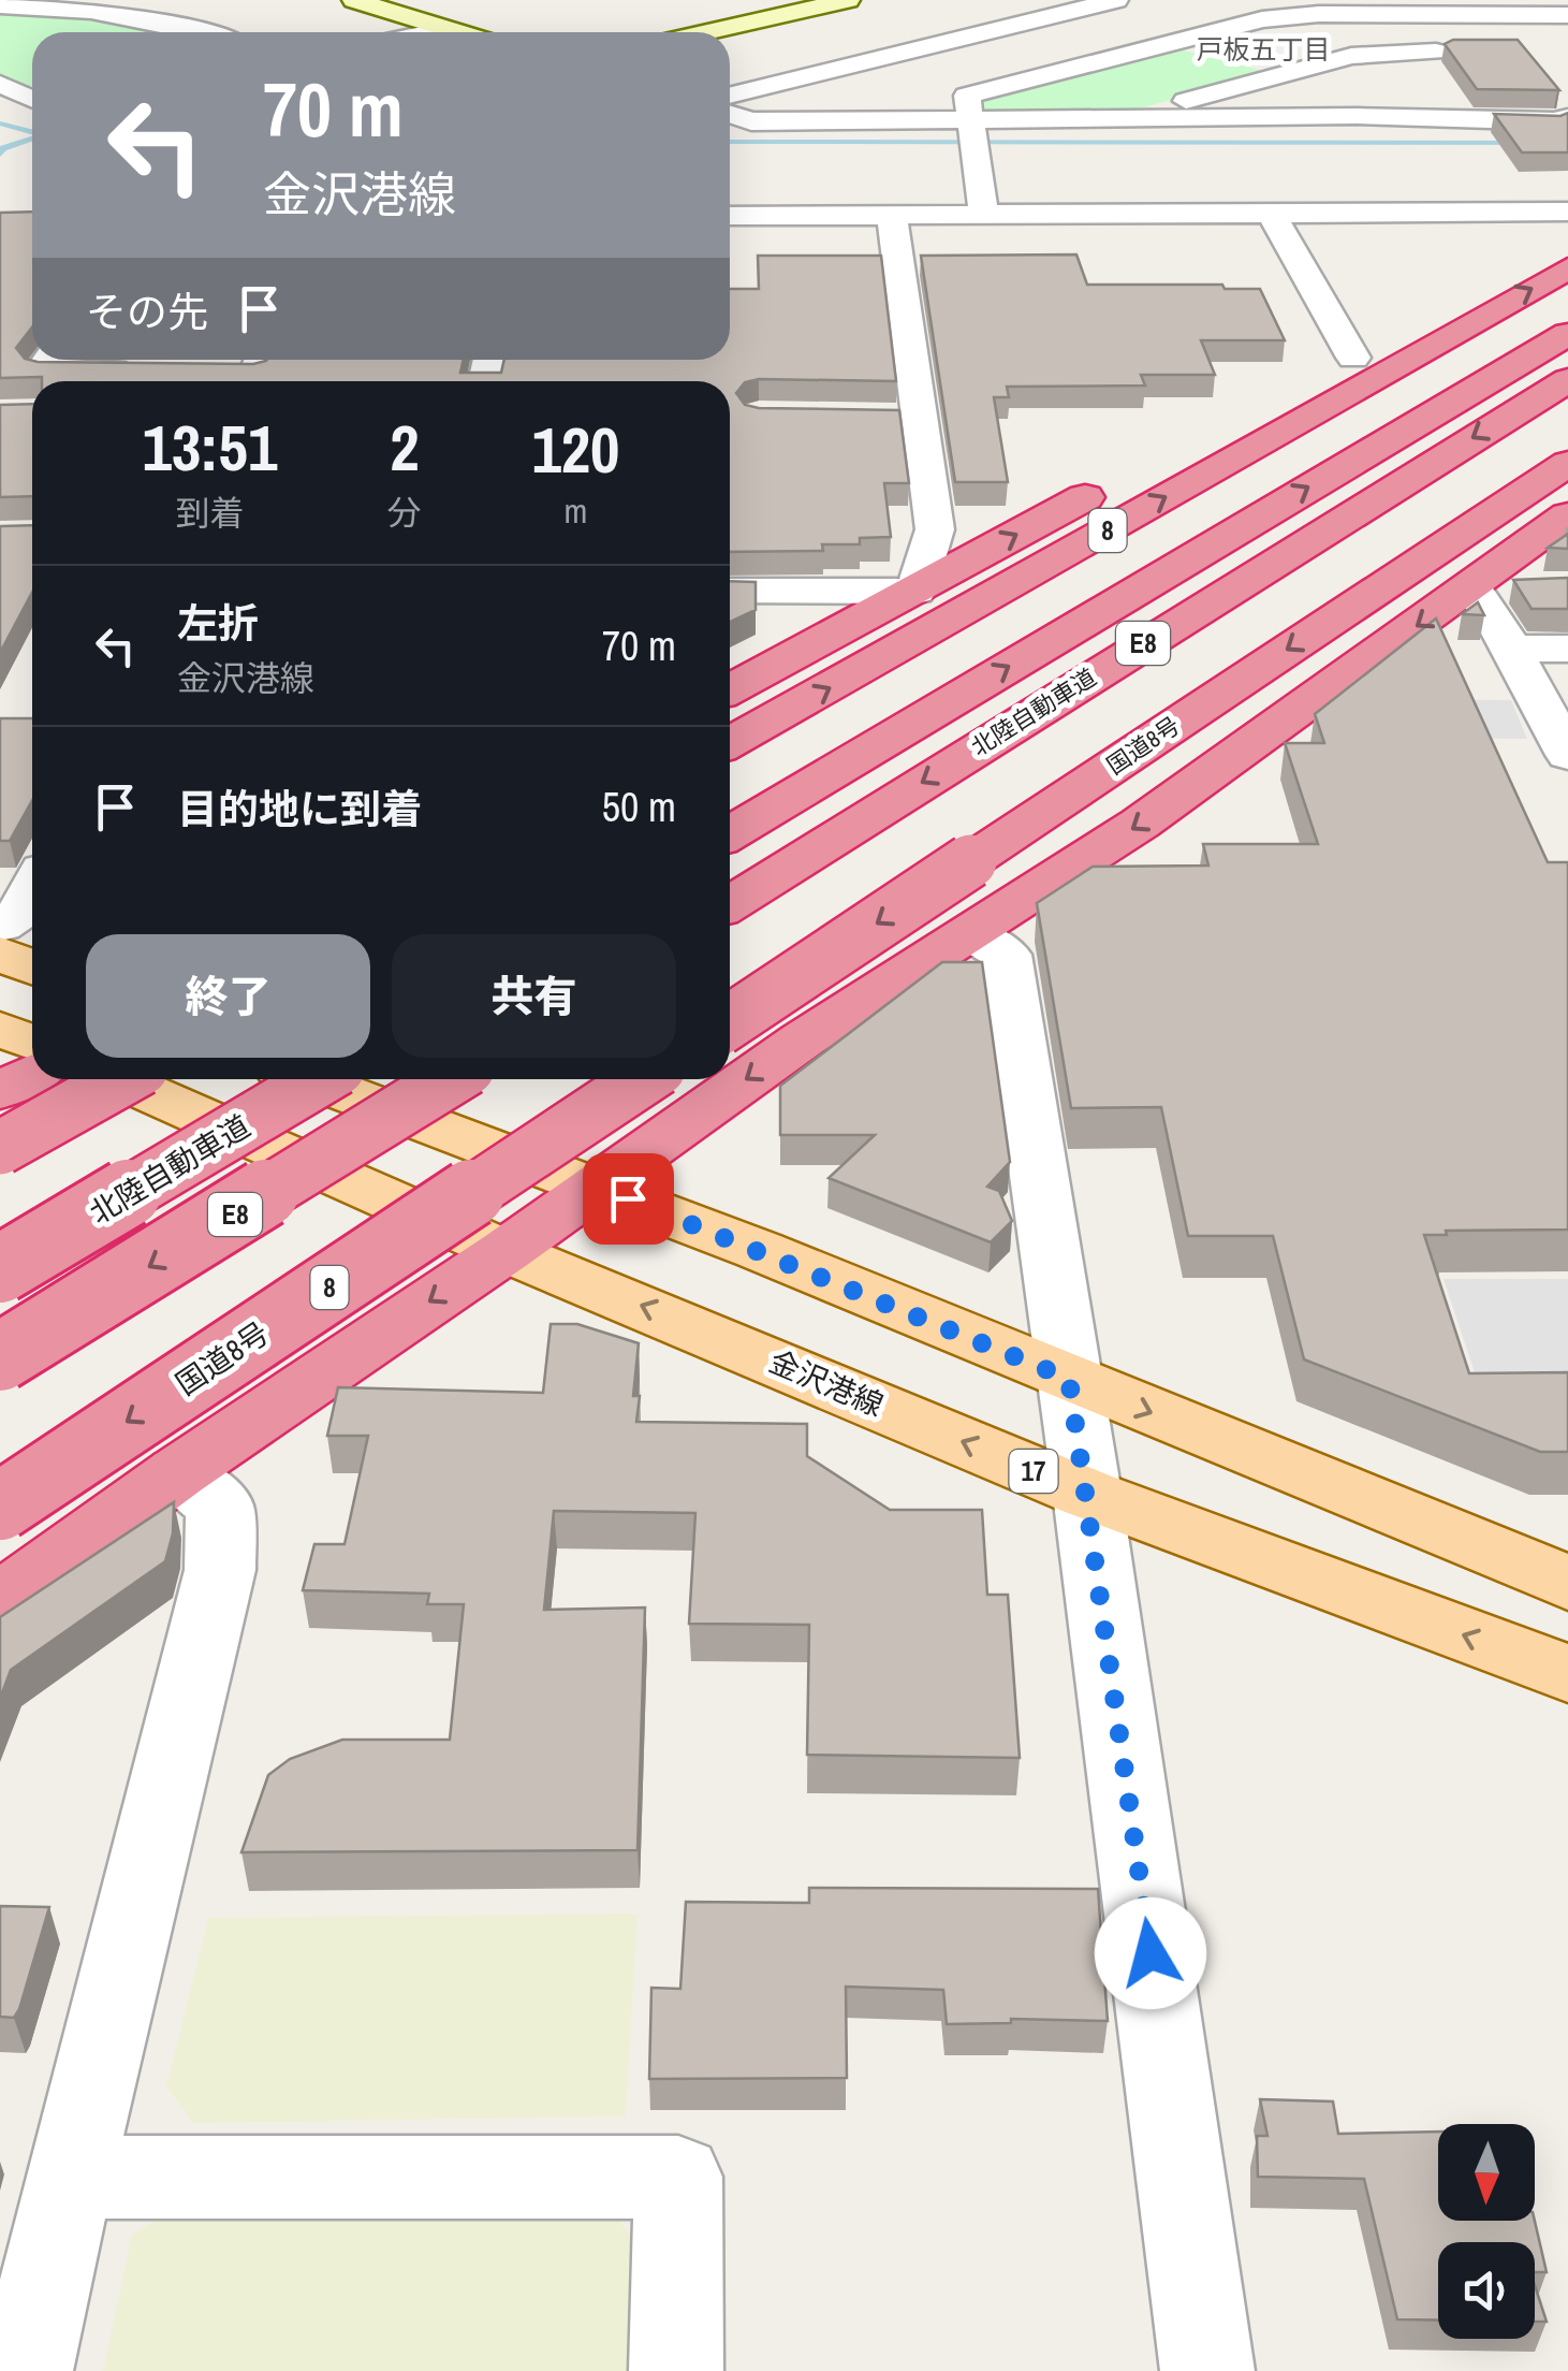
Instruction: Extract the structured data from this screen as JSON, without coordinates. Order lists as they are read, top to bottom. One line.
{"streets":{"highway":["8","E8","北陸自動車道","国道8号"],"main road":["金沢港線","17"]},"districts":["戸板五丁目"],"north":"bottom","page":{"turn":["70 m","金沢港線"],"then":"その先","eta":["13:51","到着","2","分","120","m"],"list":[{"name":"左折","note":"金沢港線","value":"70 m"},{"name":"目的地に到着","value":"50 m"}],"buttons":["終了","共有"]}}
